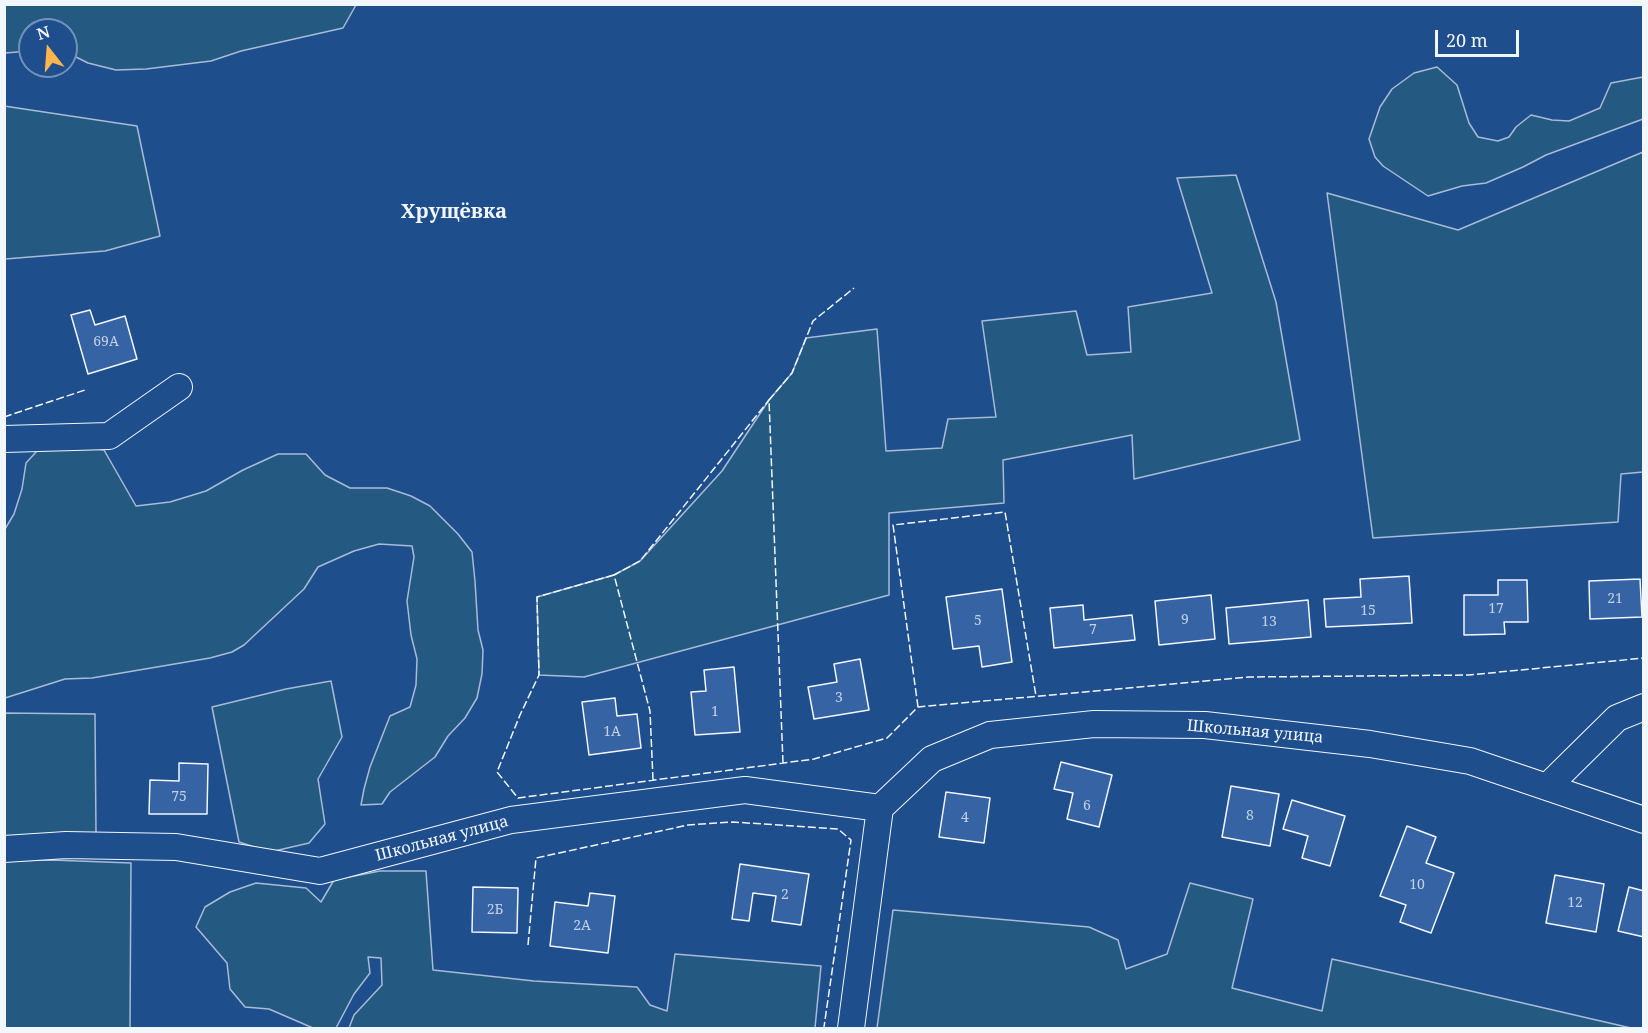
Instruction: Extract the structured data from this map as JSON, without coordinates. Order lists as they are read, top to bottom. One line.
{"streets":{"street":["Школьная улица"]},"districts":["Хрущёвка"],"house_numbers":["69А","21","17","15","9","5","13","7","3","1","1А","75","6","8","4","10","2","12","2Б","2А"],"scale_bar":"20 m","north":"top"}
